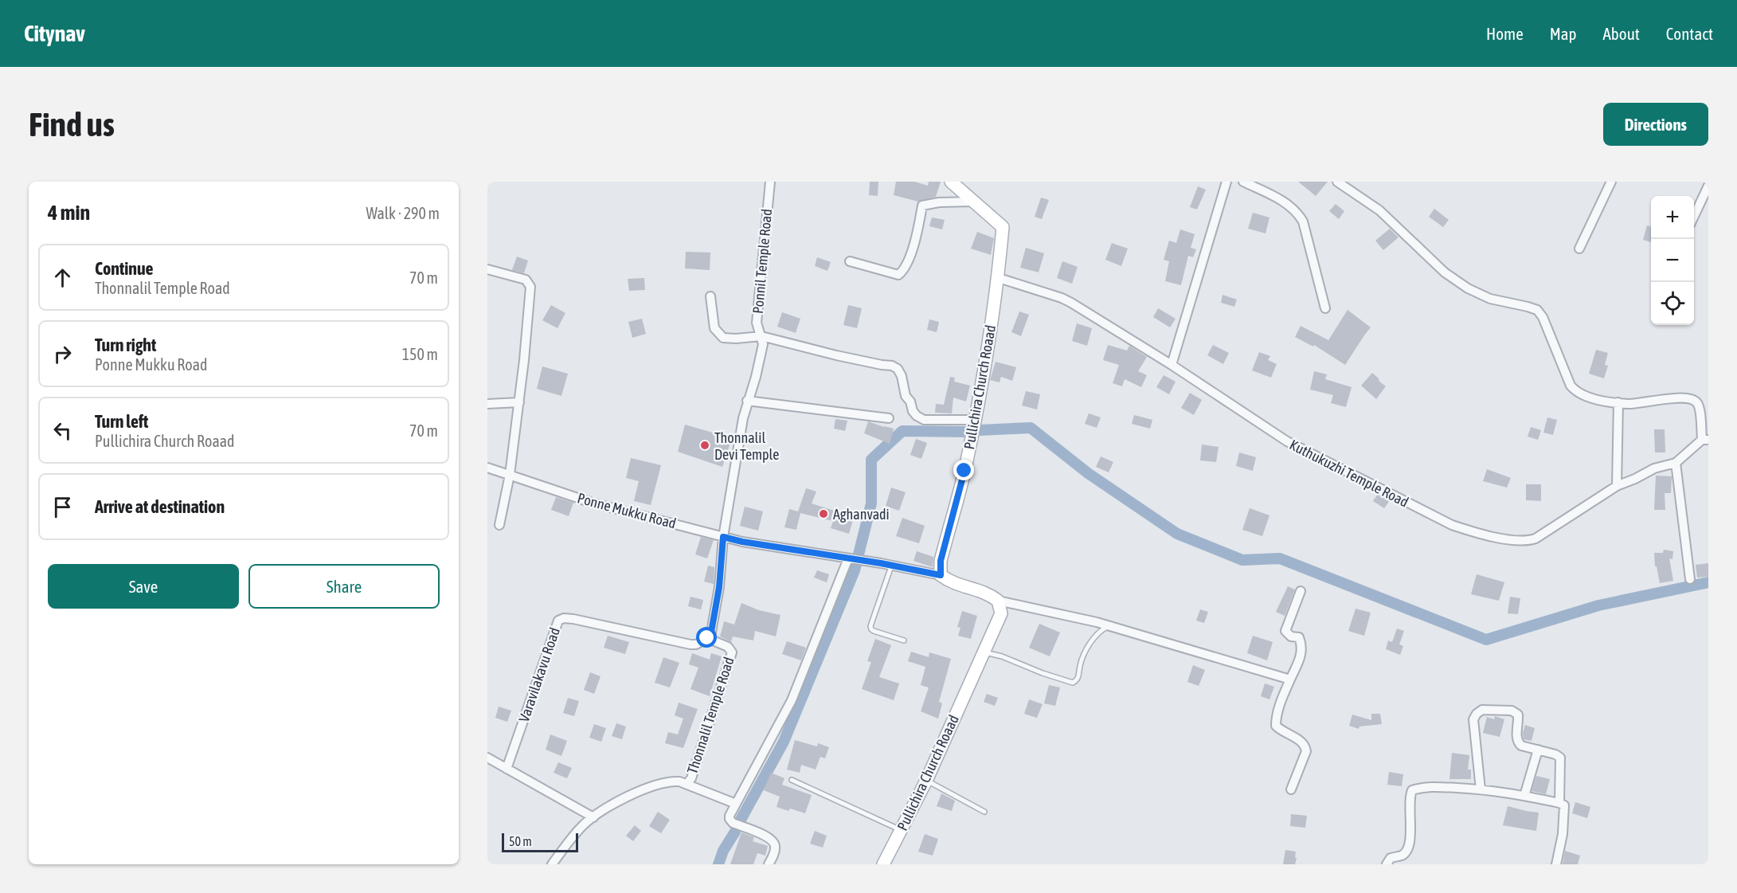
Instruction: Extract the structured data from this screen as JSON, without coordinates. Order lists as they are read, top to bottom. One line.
{"streets":{"main road":["Pullichira Church Roaad"],"street":["Ponnil Temple Road","Kuthukuzhi Temple Road","Ponne Mukku Road","Varavilakavu Road","Thonnalil Temple Road"]},"crossings":[["Ponnil Temple Road","Ponne Mukku Road"],["Ponnil Temple Road","Thonnalil Temple Road"],["Pullichira Church Roaad","Kuthukuzhi Temple Road"],["Pullichira Church Roaad","Ponne Mukku Road"],["Ponne Mukku Road","Thonnalil Temple Road"],["Varavilakavu Road","Thonnalil Temple Road"]],"places":["Thonnalil Devi Temple","Aghanvadi"],"scale_bar":"50 m","page":{"header":"Citynav","nav":["Home","Map","About","Contact"],"buttons":["Directions",["Save","Share"]],"title":"Find us","heading":["4 min","Walk · 290 m"],"map_buttons":["+","−"],"list":[["Continue","Thonnalil Temple Road","70 m"],["Turn right","Ponne Mukku Road","150 m"],["Turn left","Pullichira Church Roaad","70 m"],"Arrive at destination"],"scale":"50 m"}}
